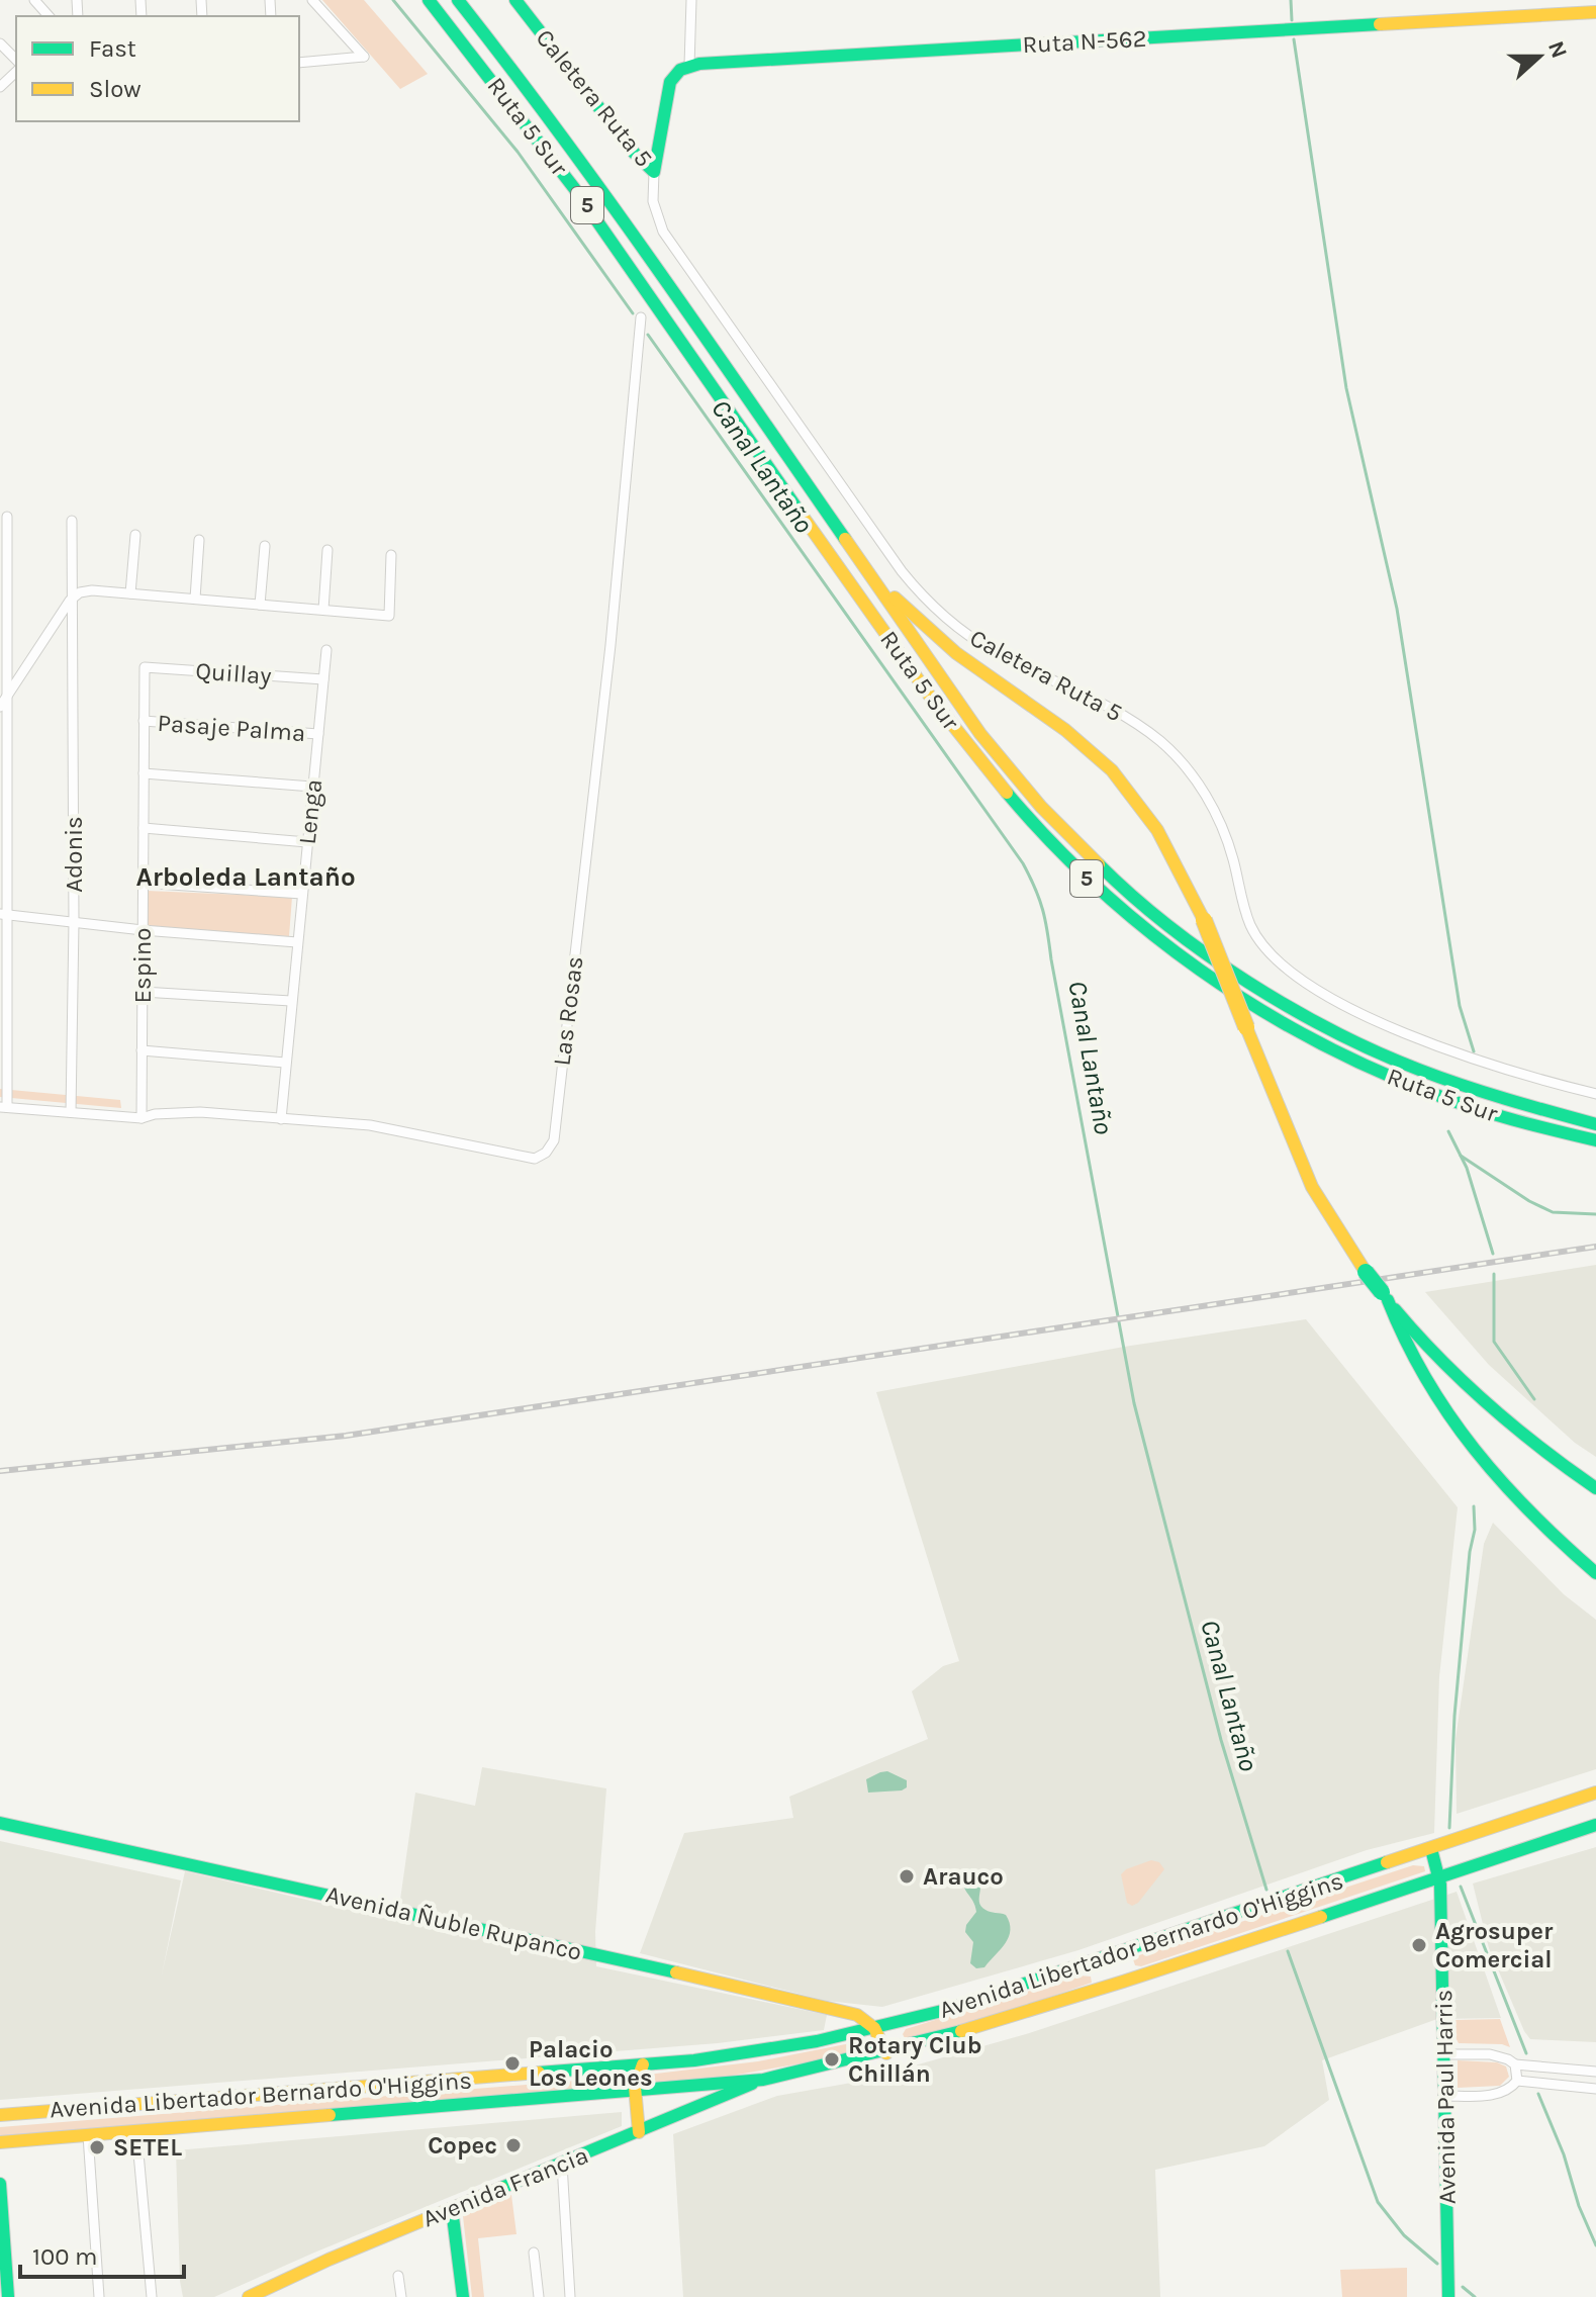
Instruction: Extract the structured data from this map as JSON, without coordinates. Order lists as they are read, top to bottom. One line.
{"streets":{"main road":["Ruta N-562","Caletera Ruta 5","Ruta 5 Sur","5","Avenida Ñuble Rupanco","Avenida Libertador Bernardo O'Higgins","Avenida Paul Harris","Avenida Francia"],"street":["Quillay","Pasaje Palma","Lenga","Adonis","Espino","Las Rosas"]},"crossings":[["Quillay","Lenga"],["Quillay","Espino"],["Pasaje Palma","Lenga"],["Pasaje Palma","Espino"],["Lenga","Las Rosas"],["Adonis","Las Rosas"],["Espino","Las Rosas"],["Avenida Ñuble Rupanco","Avenida Libertador Bernardo O'Higgins"],["Avenida Libertador Bernardo O'Higgins","Avenida Paul Harris"],["Avenida Libertador Bernardo O'Higgins","Avenida Francia"]],"districts":["Arboleda Lantaño"],"water":["Canal Lantaño"],"places":["Arauco","Agrosuper Comercial","Rotary Club Chillán","Palacio Los Leones","Copec","SETEL"],"legend":["Fast","Slow"],"scale_bar":"100 m","north":"right"}
